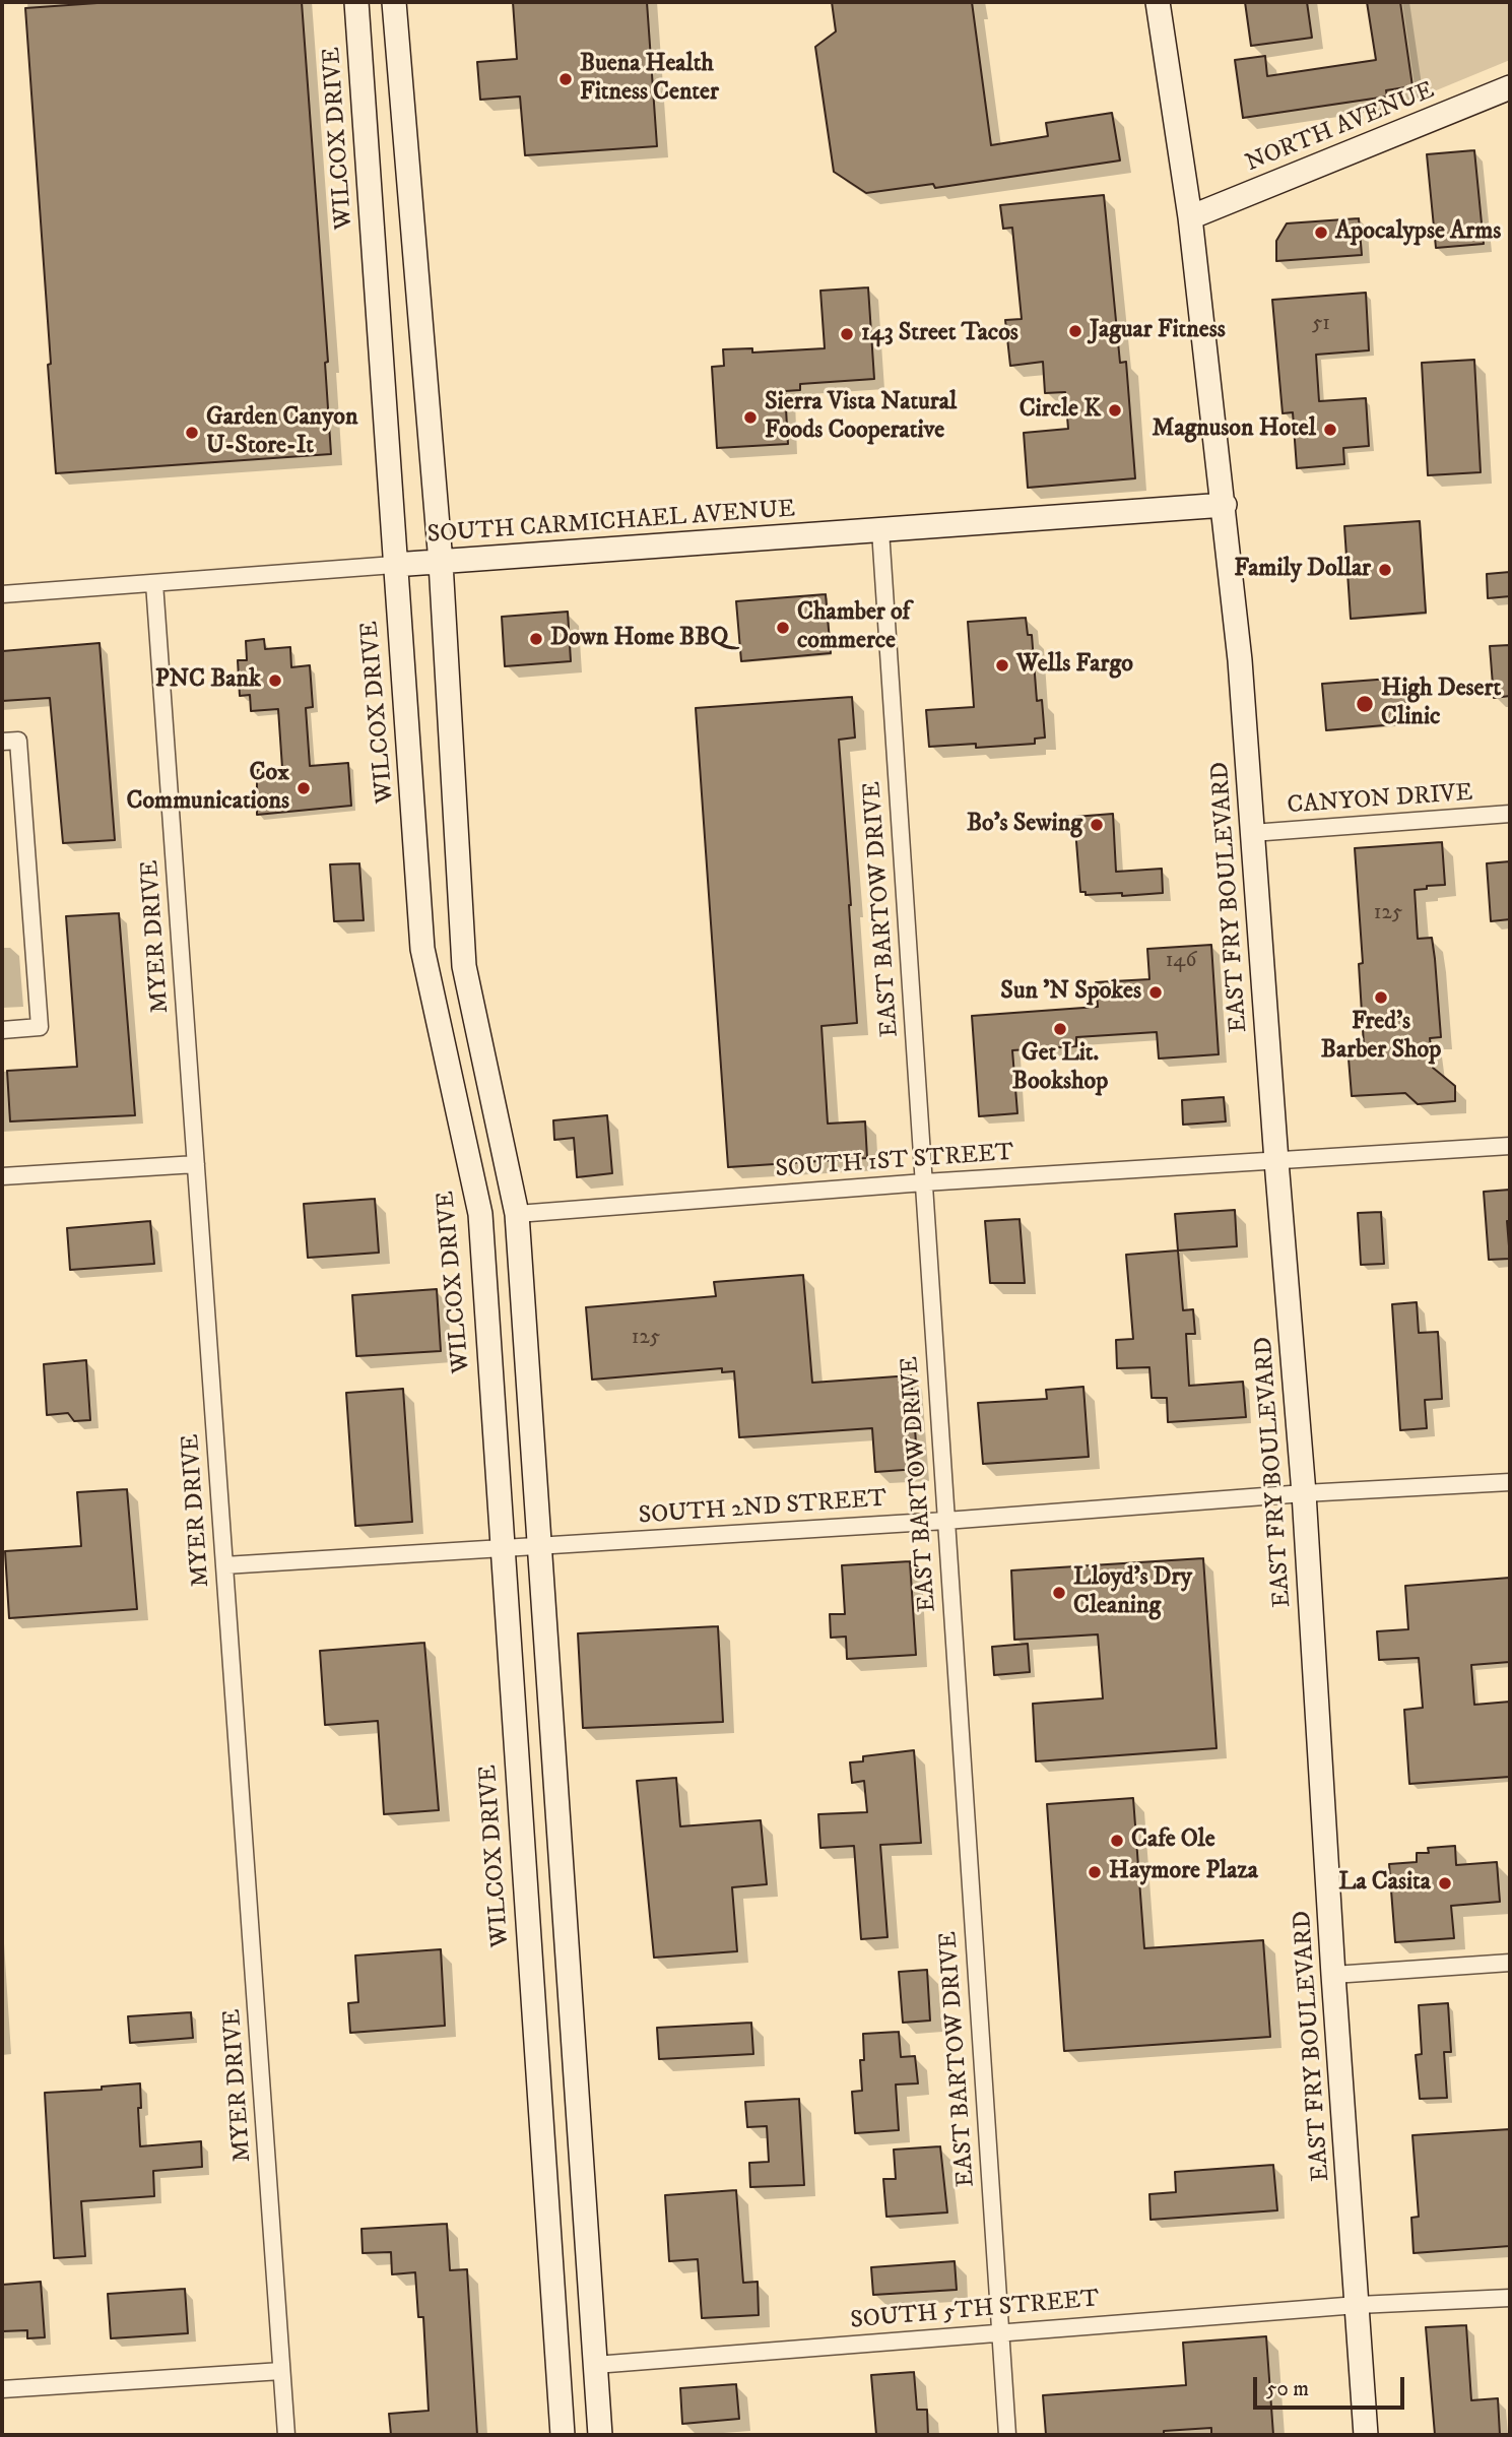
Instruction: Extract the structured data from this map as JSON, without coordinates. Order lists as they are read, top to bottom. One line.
{"streets":{"street":["NORTH AVENUE","WILCOX DRIVE","SOUTH CARMICHAEL AVENUE","CANYON DRIVE","EAST FRY BOULEVARD","EAST BARTOW DRIVE","MYER DRIVE","SOUTH 1ST STREET","SOUTH 2ND STREET","SOUTH 5TH STREET"]},"crossings":[["NORTH AVENUE","EAST FRY BOULEVARD"],["WILCOX DRIVE","SOUTH CARMICHAEL AVENUE"],["WILCOX DRIVE","SOUTH 2ND STREET"],["SOUTH CARMICHAEL AVENUE","EAST FRY BOULEVARD"],["SOUTH CARMICHAEL AVENUE","EAST BARTOW DRIVE"],["SOUTH CARMICHAEL AVENUE","MYER DRIVE"],["CANYON DRIVE","EAST FRY BOULEVARD"],["EAST FRY BOULEVARD","SOUTH 1ST STREET"],["EAST FRY BOULEVARD","SOUTH 2ND STREET"],["EAST FRY BOULEVARD","SOUTH 5TH STREET"],["EAST BARTOW DRIVE","SOUTH 1ST STREET"],["EAST BARTOW DRIVE","SOUTH 2ND STREET"],["EAST BARTOW DRIVE","SOUTH 5TH STREET"],["MYER DRIVE","SOUTH 2ND STREET"]],"places":["Buena Health Fitness Center","Apocalypse Arms","Jaguar Fitness","143 Street Tacos","Circle K","Sierra Vista Natural Foods Cooperative","Magnuson Hotel","Garden Canyon U-Store-It","Family Dollar","Chamber of commerce","Down Home BBQ","Wells Fargo","PNC Bank","High Desert Clinic","Cox Communications","Bo's Sewing","Sun 'N Spokes","Fred's Barber Shop","Get Lit. Bookshop","Lloyd's Dry Cleaning","Cafe Ole","Haymore Plaza","La Casita"],"house_numbers":["51","125","146","125"],"scale_bar":"50 m"}
